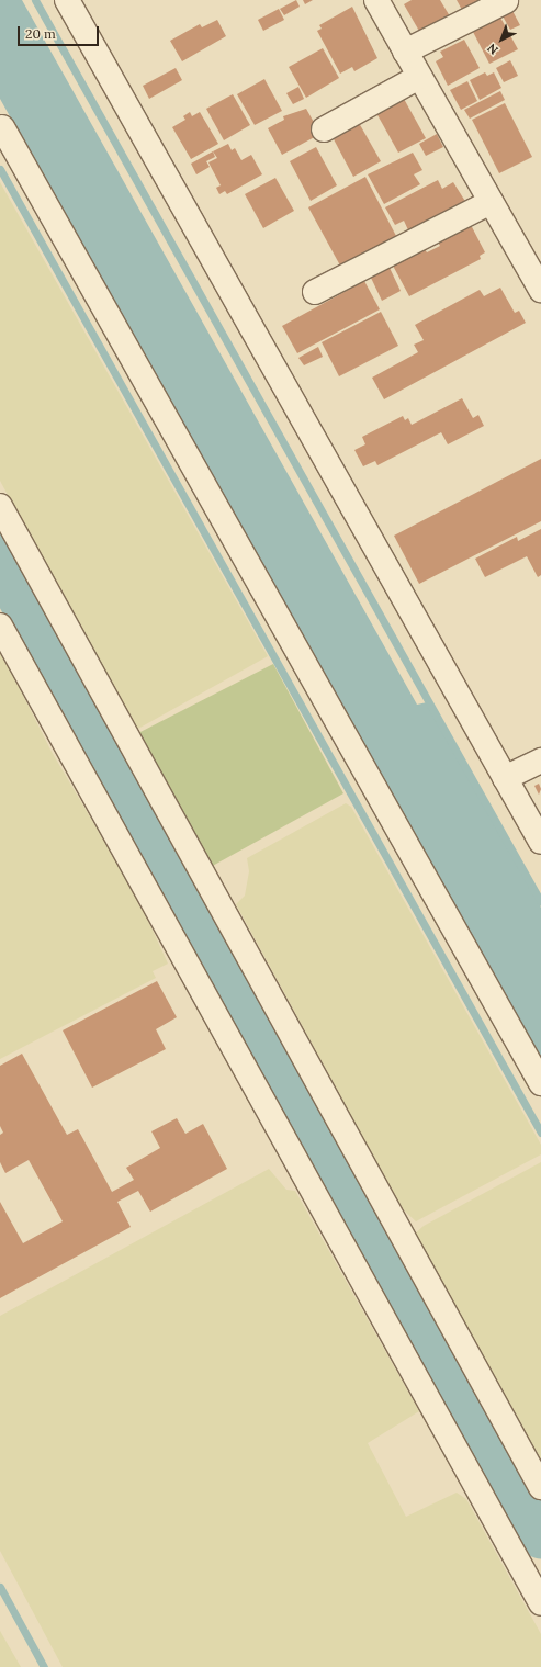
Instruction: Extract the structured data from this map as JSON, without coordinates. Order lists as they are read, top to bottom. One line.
{"scale_bar":"20 m","north":"bottom left"}
